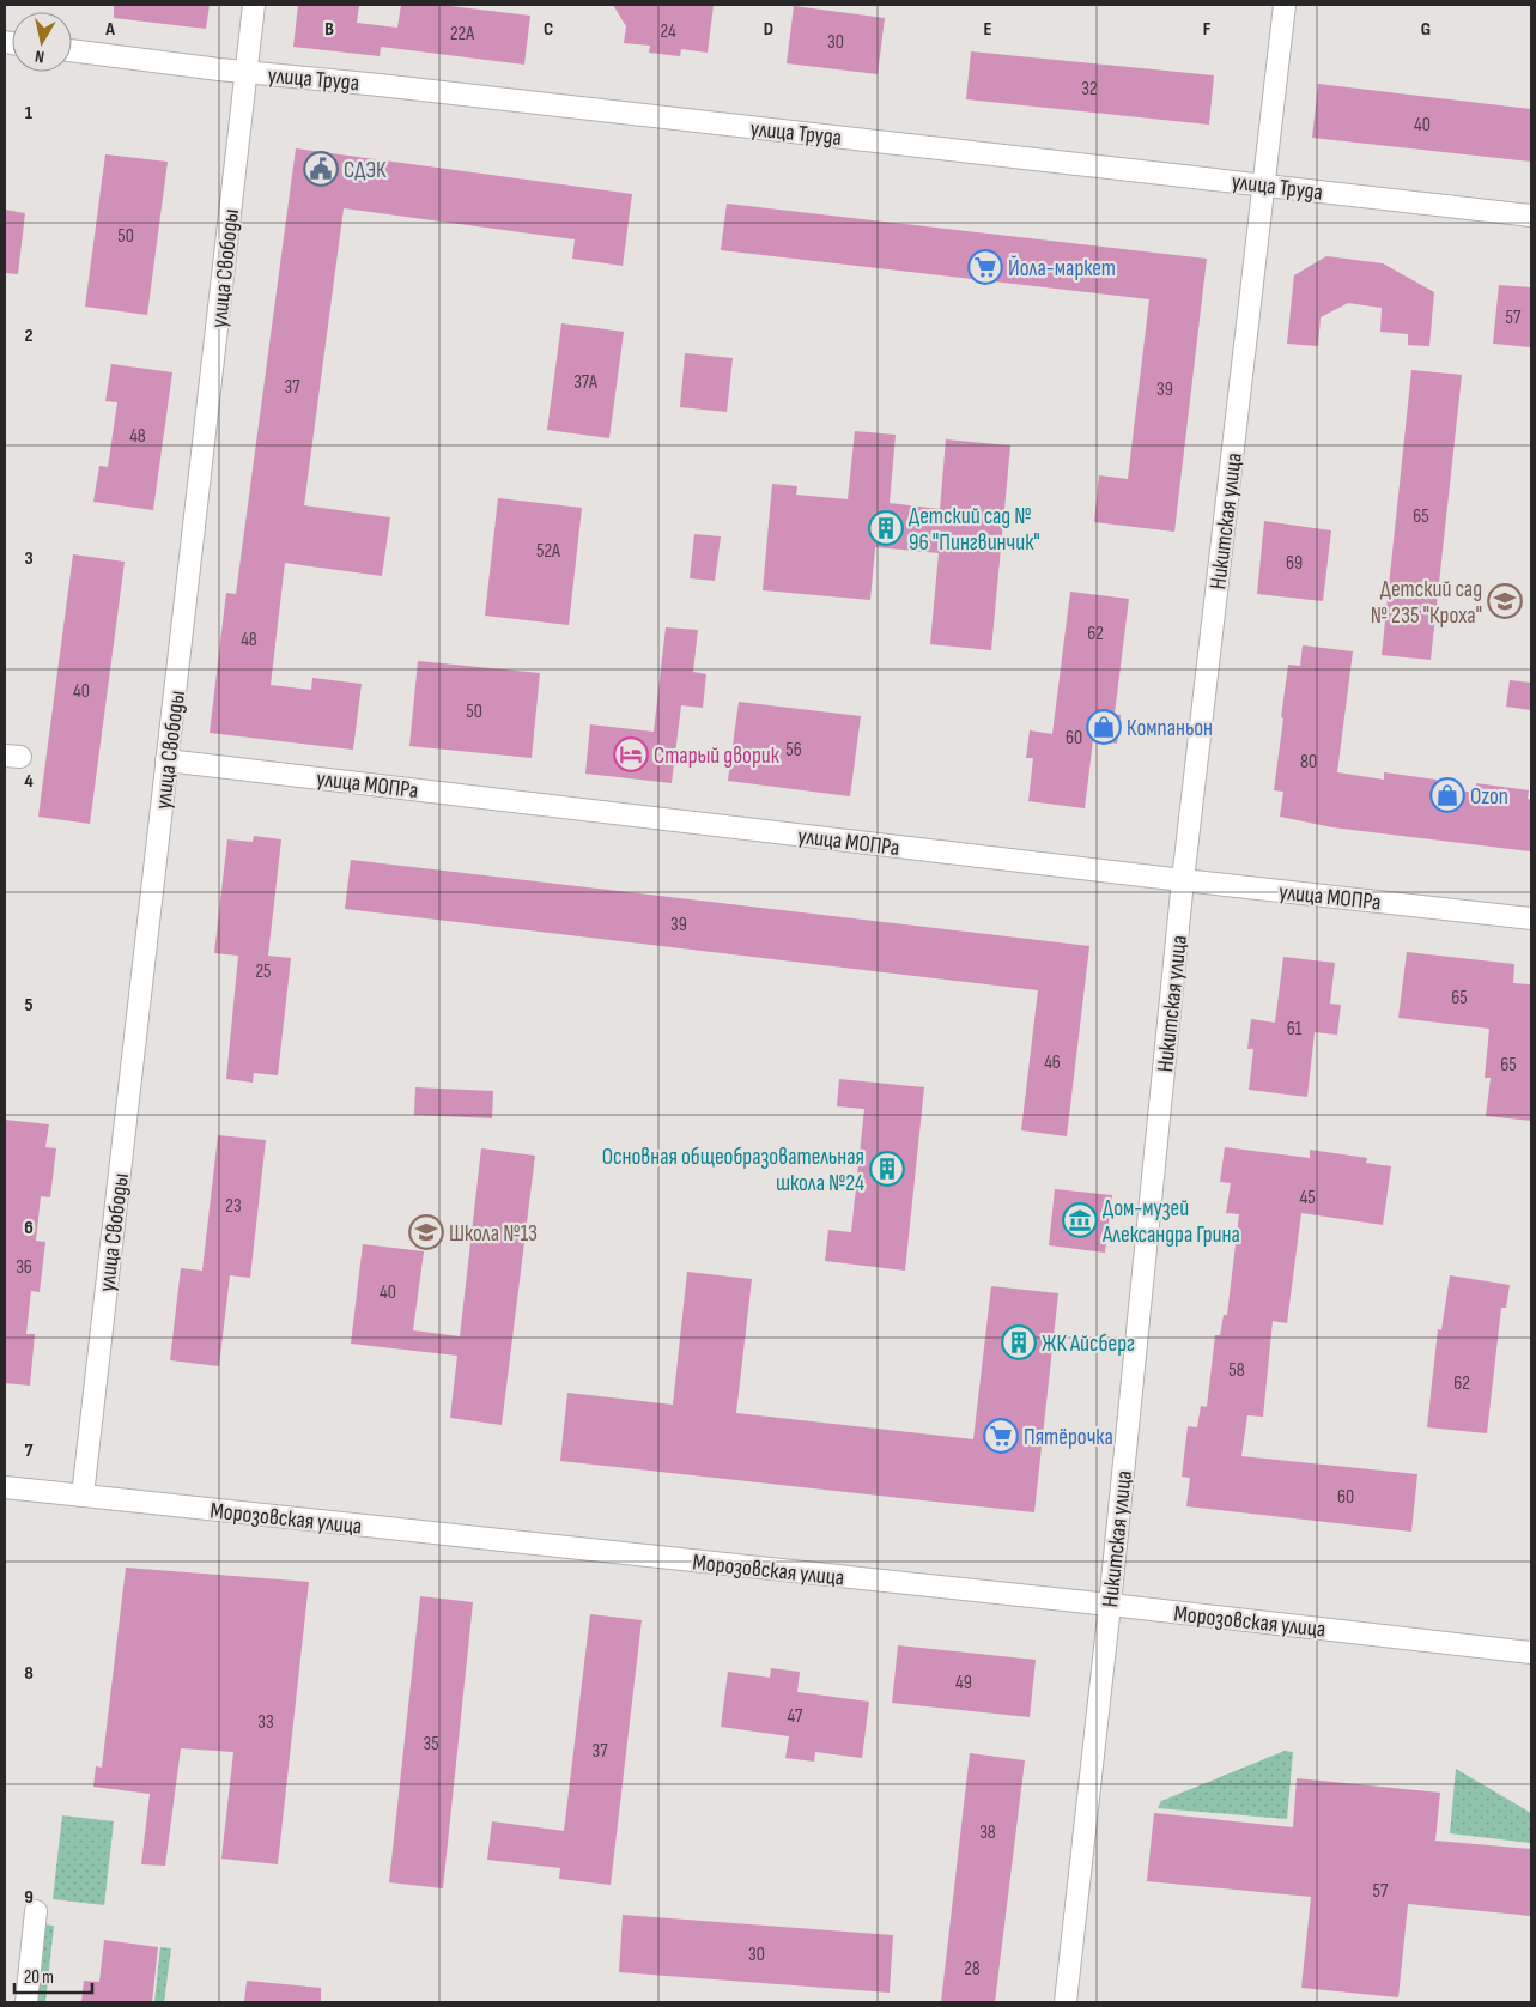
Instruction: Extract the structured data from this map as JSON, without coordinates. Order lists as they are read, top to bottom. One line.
{"streets":{"street":["улица Труда","улица Свободы","Никитская улица","улица МОПРа","Морозовская улица"]},"crossings":[["улица Труда","улица Свободы"],["улица Труда","Никитская улица"],["улица Свободы","улица МОПРа"],["улица Свободы","Морозовская улица"],["Никитская улица","улица МОПРа"],["Никитская улица","Морозовская улица"]],"places":{"public building":["СДЭК"],"supermarket":["Йола-маркет","Пятёрочка"],"building":["Детский сад № 96 \"Пингвинчик\"","Основная общеобразовательная школа №24","ЖК Айсберг"],"school or university":["Детский сад № 235 \"Кроха\"","Школа №13"],"shop":["Компаньон","Ozon"],"hotel":["Старый дворик"],"museum":["Дом-музей Александра Грина"]},"house_numbers":["24","22А","30","32","40","50","57","37А","37","39","48","65","52А","69","62","48","40","50","60","56","80","39","25","65","61","46","65","45","23","36","40","58","62","60","49","47","33","35","37","38","57","30","28"],"scale_bar":"20 m","north":"bottom","grid":{"columns":["A","B","C","D","E","F","G"],"rows":["1","2","3","4","5","6","7","8","9"]}}
